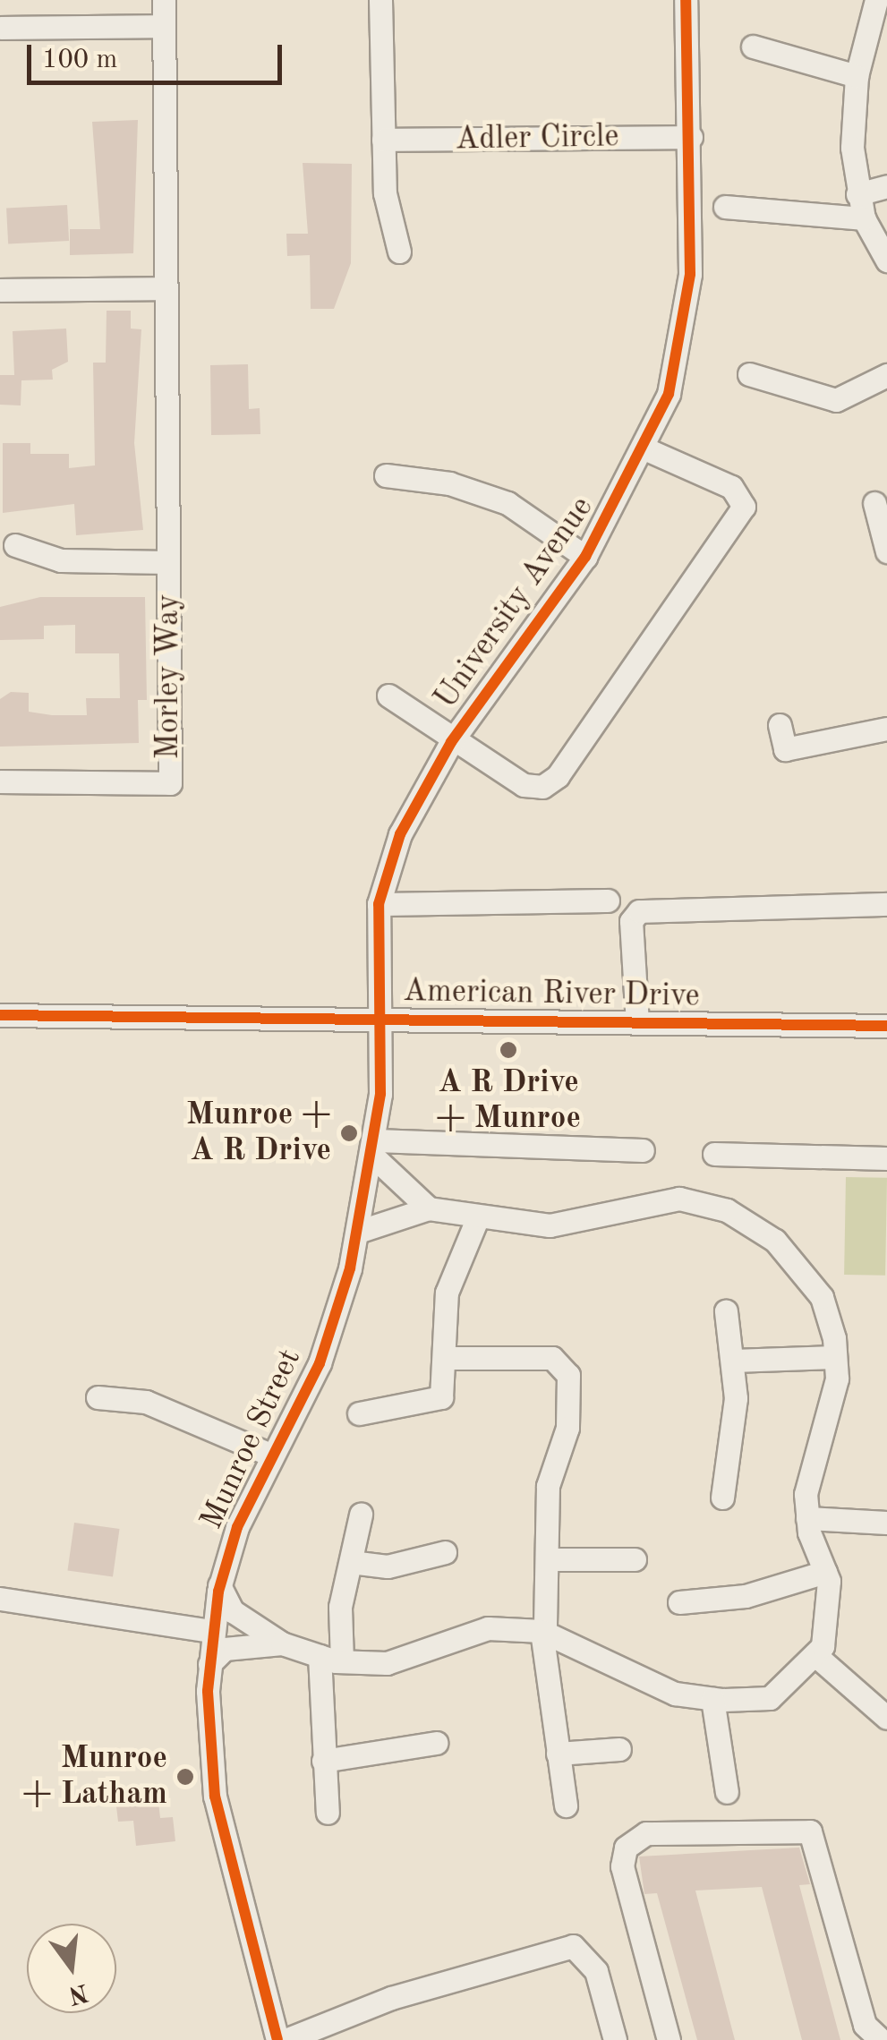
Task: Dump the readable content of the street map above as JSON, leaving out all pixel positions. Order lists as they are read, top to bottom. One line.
{"streets":{"street":["Adler Circle","University Avenue","Morley Way","American River Drive","Munroe Street"]},"crossings":[["Adler Circle","University Avenue"],["University Avenue","American River Drive"],["University Avenue","Munroe Street"],["American River Drive","Munroe Street"]],"places":["A R Drive + Munroe","Munroe + A R Drive","Munroe + Latham"],"scale_bar":"100 m","north":"bottom"}
